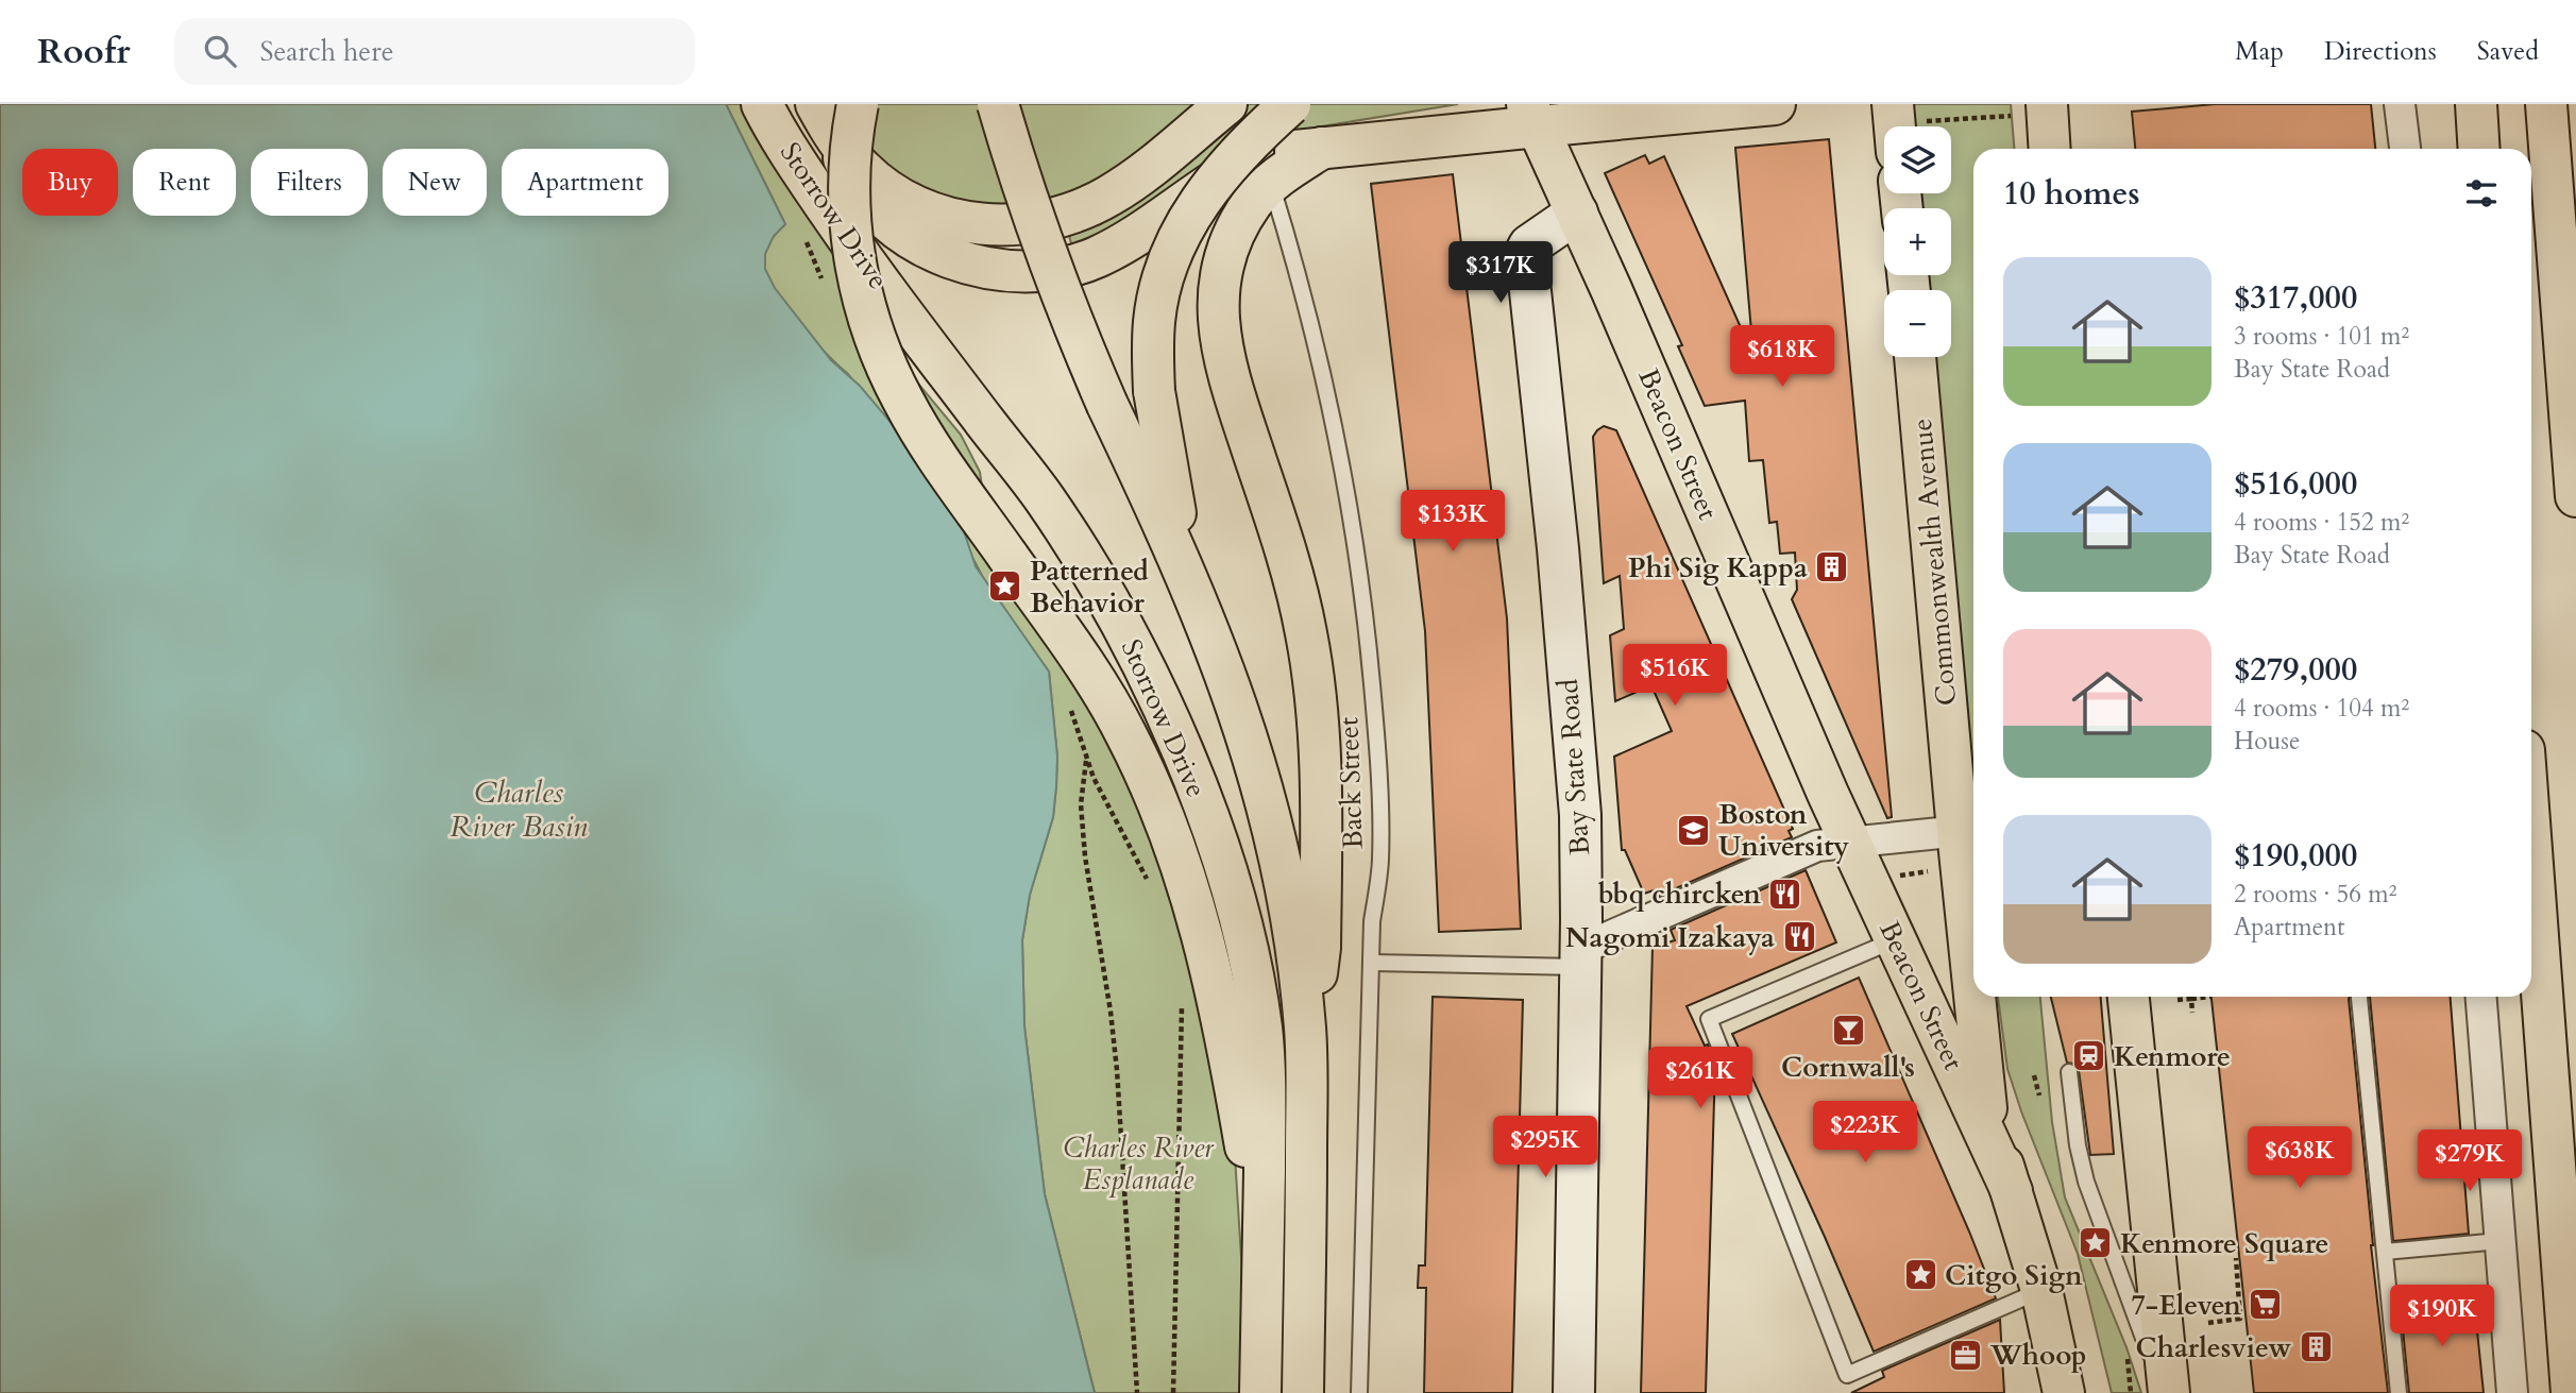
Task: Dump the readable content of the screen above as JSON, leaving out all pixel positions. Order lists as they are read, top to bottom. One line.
{"streets":{"main road":["Storrow Drive","Beacon Street","Commonwealth Avenue"],"street":["Bay State Road"],"lane":["Back Street"]},"crossings":[["Beacon Street","Commonwealth Avenue"],["Beacon Street","Bay State Road"]],"water":["Charles River Basin"],"parks":["Charles River Esplanade"],"places":{"building":["Phi Sig Kappa","Charlesview"],"place":["Patterned Behavior","Kenmore Square","Citgo Sign"],"school or university":["Boston University"],"restaurant":["bbq chircken","Nagomi Izakaya"],"bar":["Cornwall's"],"station":["Kenmore"],"supermarket":["7-Eleven"],"office":["Whoop"]},"page":{"header":"Roofr","search":"Search here","nav":["Map","Directions","Saved"],"map_buttons":["+","−"],"chip":["Buy","Rent","Filters","New","Apartment"],"heading":"10 homes","list":[{"name":"$317,000","note":"3 rooms · 101 m² · Bay State Road"},{"name":"$516,000","note":"4 rooms · 152 m² · Bay State Road"},{"name":"$279,000","note":"4 rooms · 104 m² · House"},{"name":"$190,000","note":"2 rooms · 56 m² · Apartment"}],"price":["$317K","$618K","$133K","$516K","$261K","$223K","$295K","$638K","$279K","$190K"]}}
